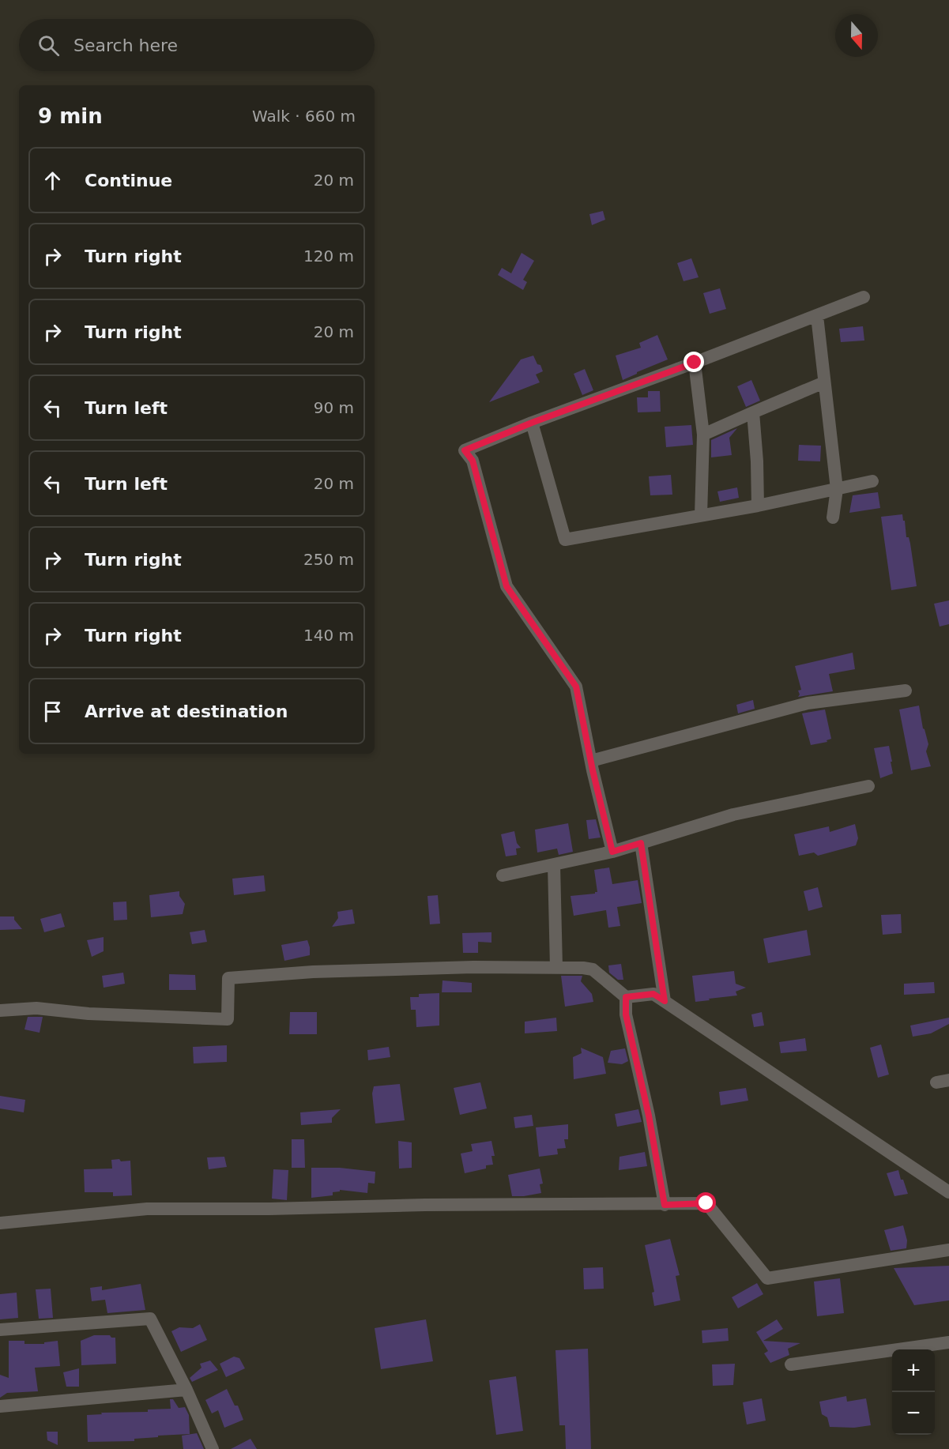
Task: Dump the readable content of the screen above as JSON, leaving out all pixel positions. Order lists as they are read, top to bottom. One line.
{"north":"bottom","page":{"search":"Search here","heading":["9 min","Walk · 660 m"],"list":[["Continue","20 m"],["Turn right","120 m"],["Turn right","20 m"],["Turn left","90 m"],["Turn left","20 m"],["Turn right","250 m"],["Turn right","140 m"],"Arrive at destination"],"map_buttons":["+","−"]}}
